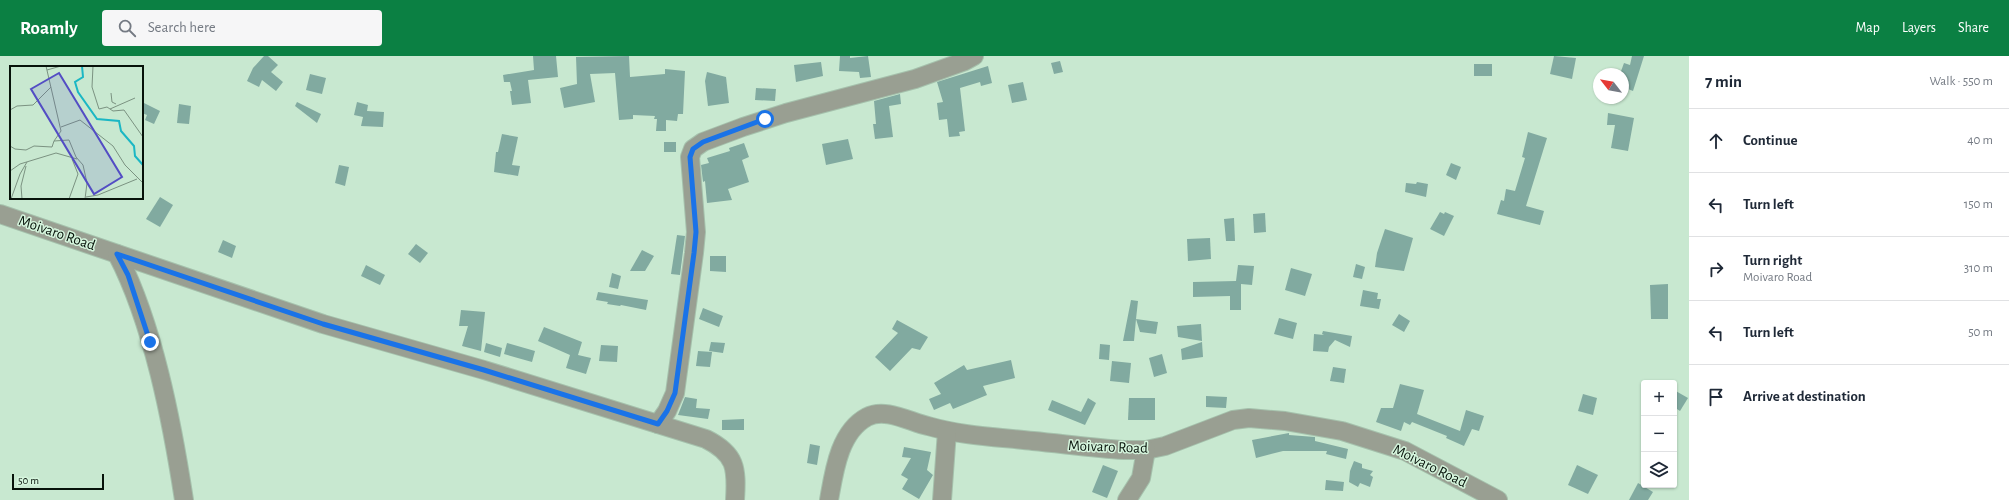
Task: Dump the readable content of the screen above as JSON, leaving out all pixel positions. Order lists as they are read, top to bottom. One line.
{"streets":{"street":["Moivaro Road"]},"scale_bar":"50 m","north":"top left","page":{"header":"Roamly","search":"Search here","nav":["Map","Layers","Share"],"heading":["7 min","Walk · 550 m"],"list":[["Continue","40 m"],["Turn left","150 m"],["Turn right","Moivaro Road","310 m"],["Turn left","50 m"],"Arrive at destination"],"map_buttons":["+","−"],"scale":"50 m"}}
